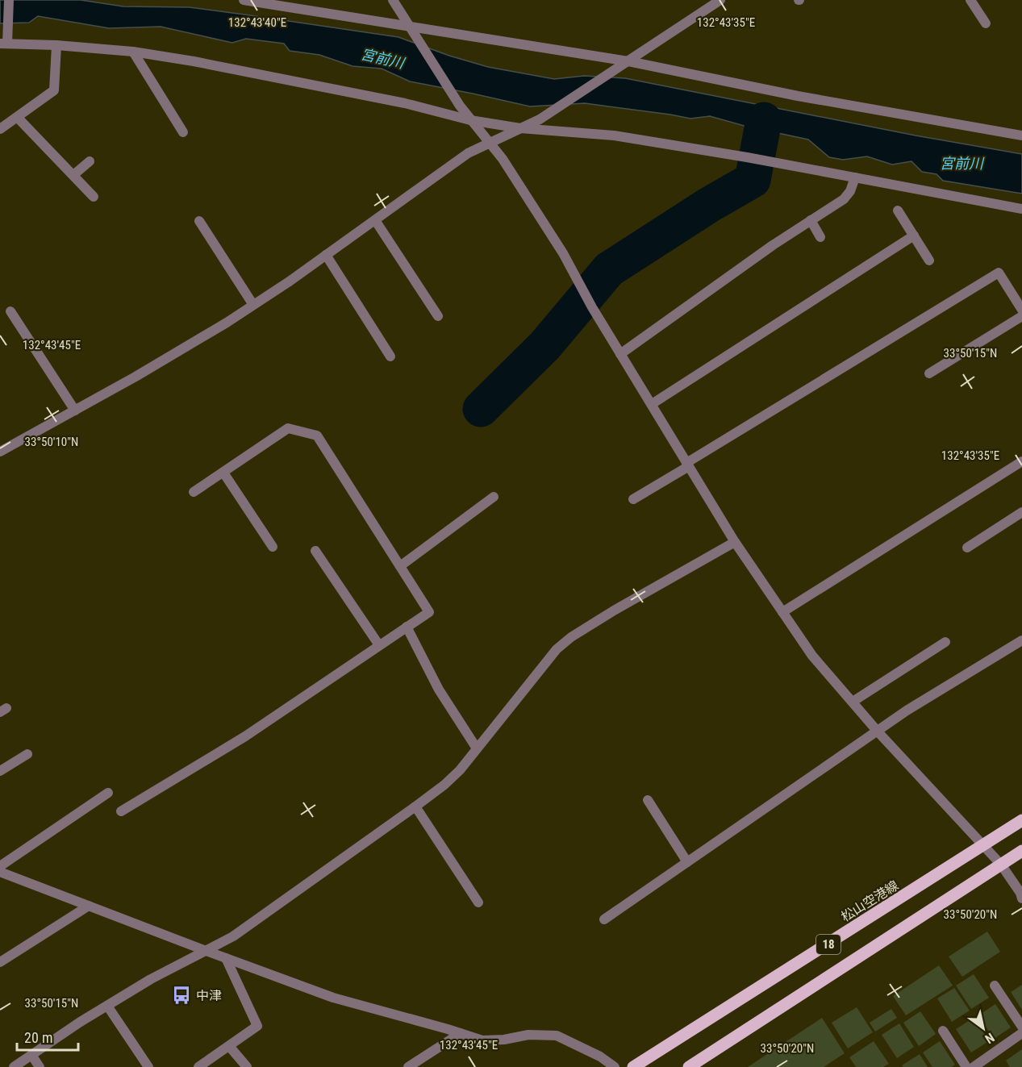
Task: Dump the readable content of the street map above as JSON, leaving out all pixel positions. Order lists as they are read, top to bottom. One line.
{"streets":{"main road":["松山空港線","18"]},"water":["宮前川"],"places":{"bus stop":["中津"]},"scale_bar":"20 m","north":"bottom right","coordinates":["132°43'40\"E","132°43'35\"E","132°43'45\"E","33°50'15\"N","33°50'10\"N","33°50'20\"N"]}
